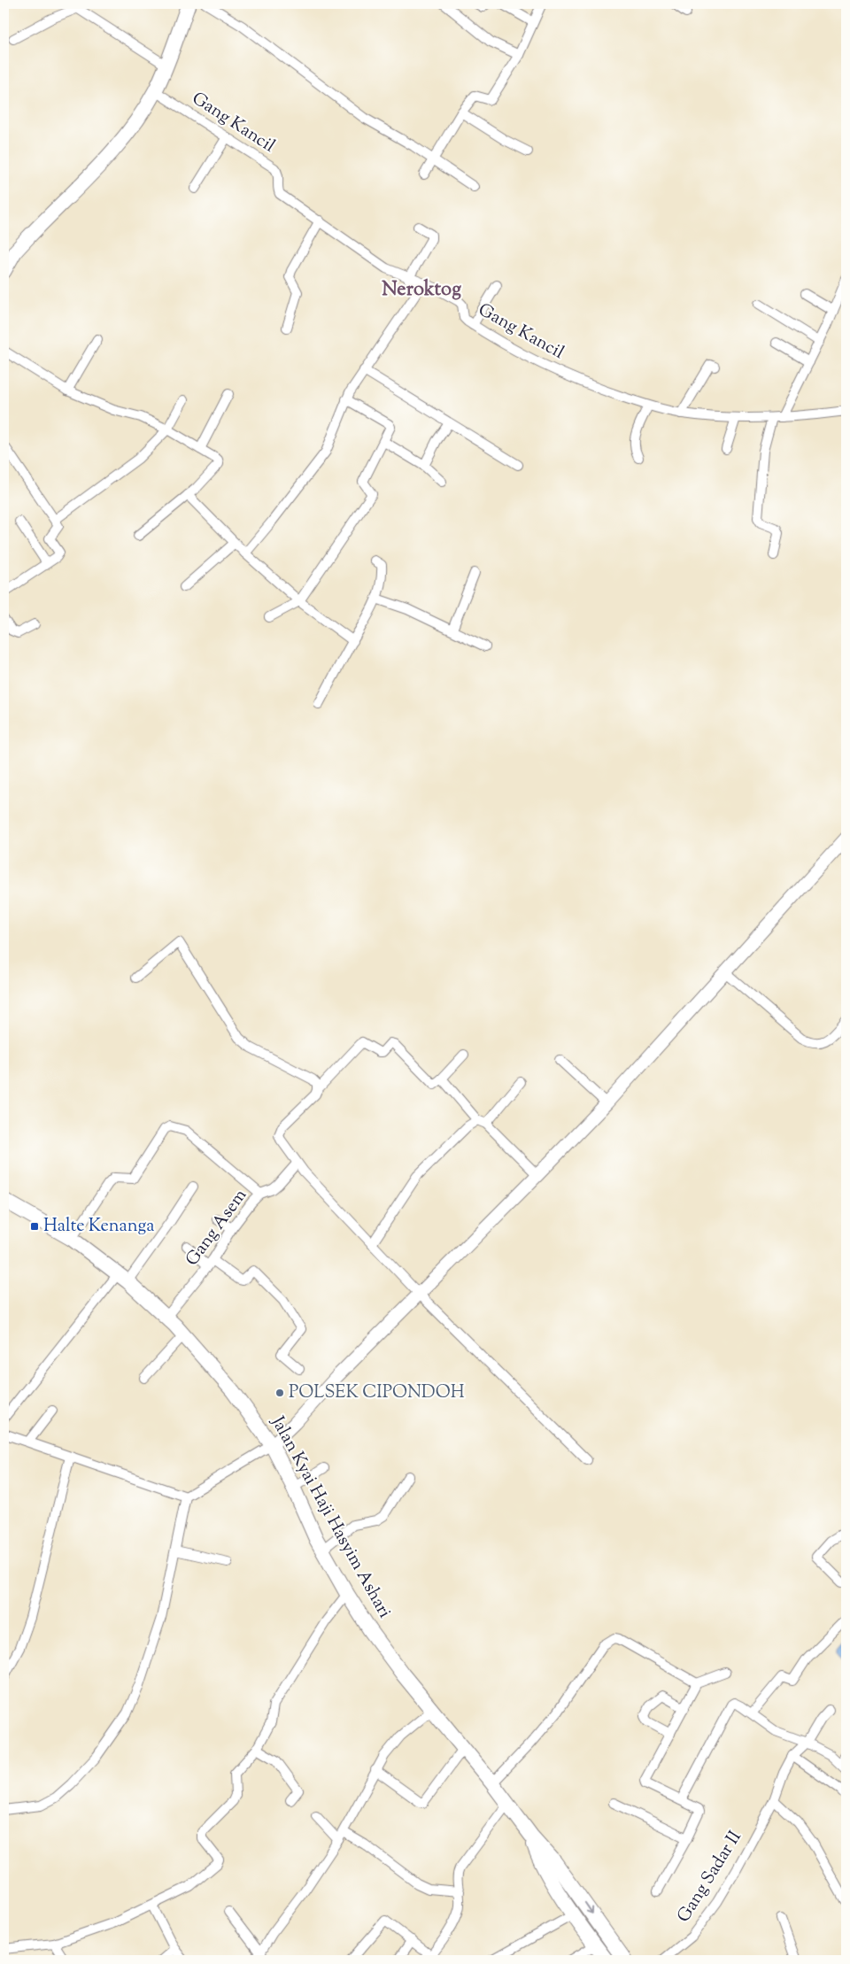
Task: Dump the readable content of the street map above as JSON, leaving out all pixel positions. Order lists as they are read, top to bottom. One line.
{"streets":{"main road":["Jalan Kyai Haji Hasyim Ashari"],"street":["Gang Kancil","Gang Asem","Gang Sadar II"]},"crossings":[["Gang Asem","Jalan Kyai Haji Hasyim Ashari"]],"districts":["Neroktog"],"places":{"transit":["Halte Kenanga"],"other":["POLSEK CIPONDOH"]}}
